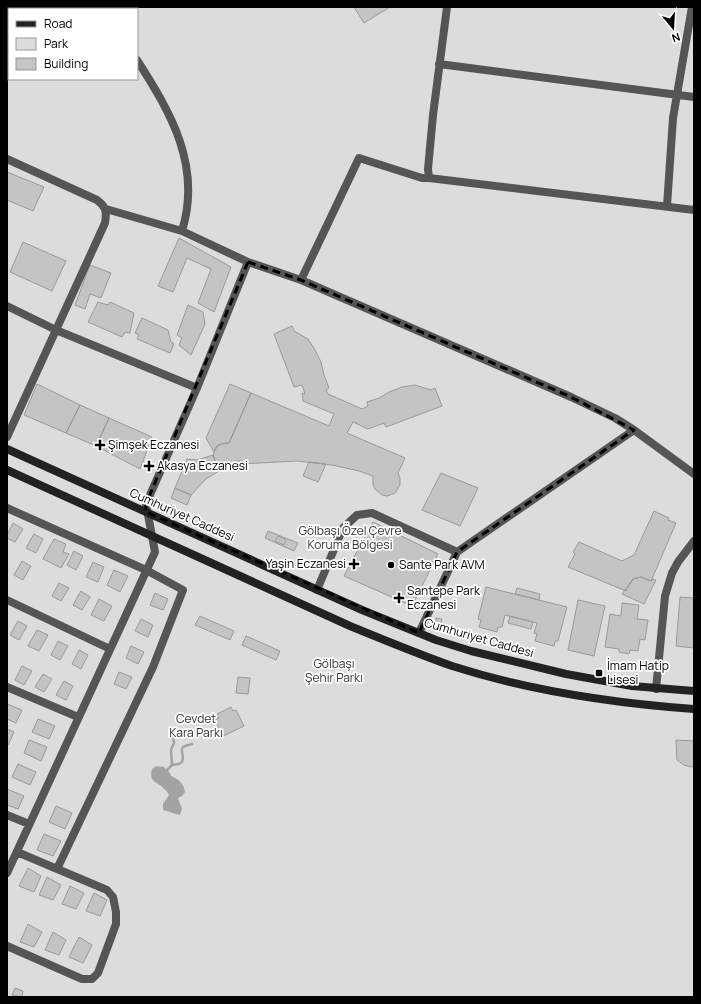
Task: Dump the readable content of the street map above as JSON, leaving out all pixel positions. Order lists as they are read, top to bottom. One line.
{"streets":{"main road":["Cumhuriyet Caddesi"]},"parks":["Gölbaşı Özel Çevre Koruma Bölgesi","Gölbaşı Şehir Parkı","Cevdet Kara Parkı"],"places":{"health":["Şimşek Eczanesi","Akasya Eczanesi","Yaşin Eczanesi","Santepe Park Eczanesi"],"other":["Sante Park AVM"],"transit":["İmam Hatip Lisesi"]},"legend":["Road","Park","Building"],"north":"bottom"}
